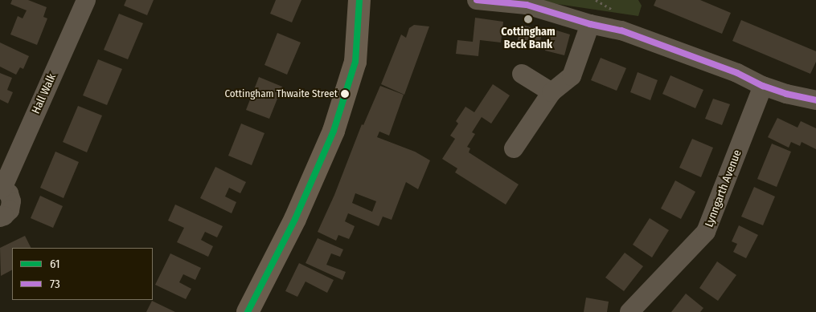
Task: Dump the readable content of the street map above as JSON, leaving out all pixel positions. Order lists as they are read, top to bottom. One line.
{"streets":{"street":["Hall Walk","Lynngarth Avenue"]},"places":["Cottingham Beck Bank","Cottingham Thwaite Street"],"lines":["transit line 61","transit line 73"],"legend":["61","73"]}
